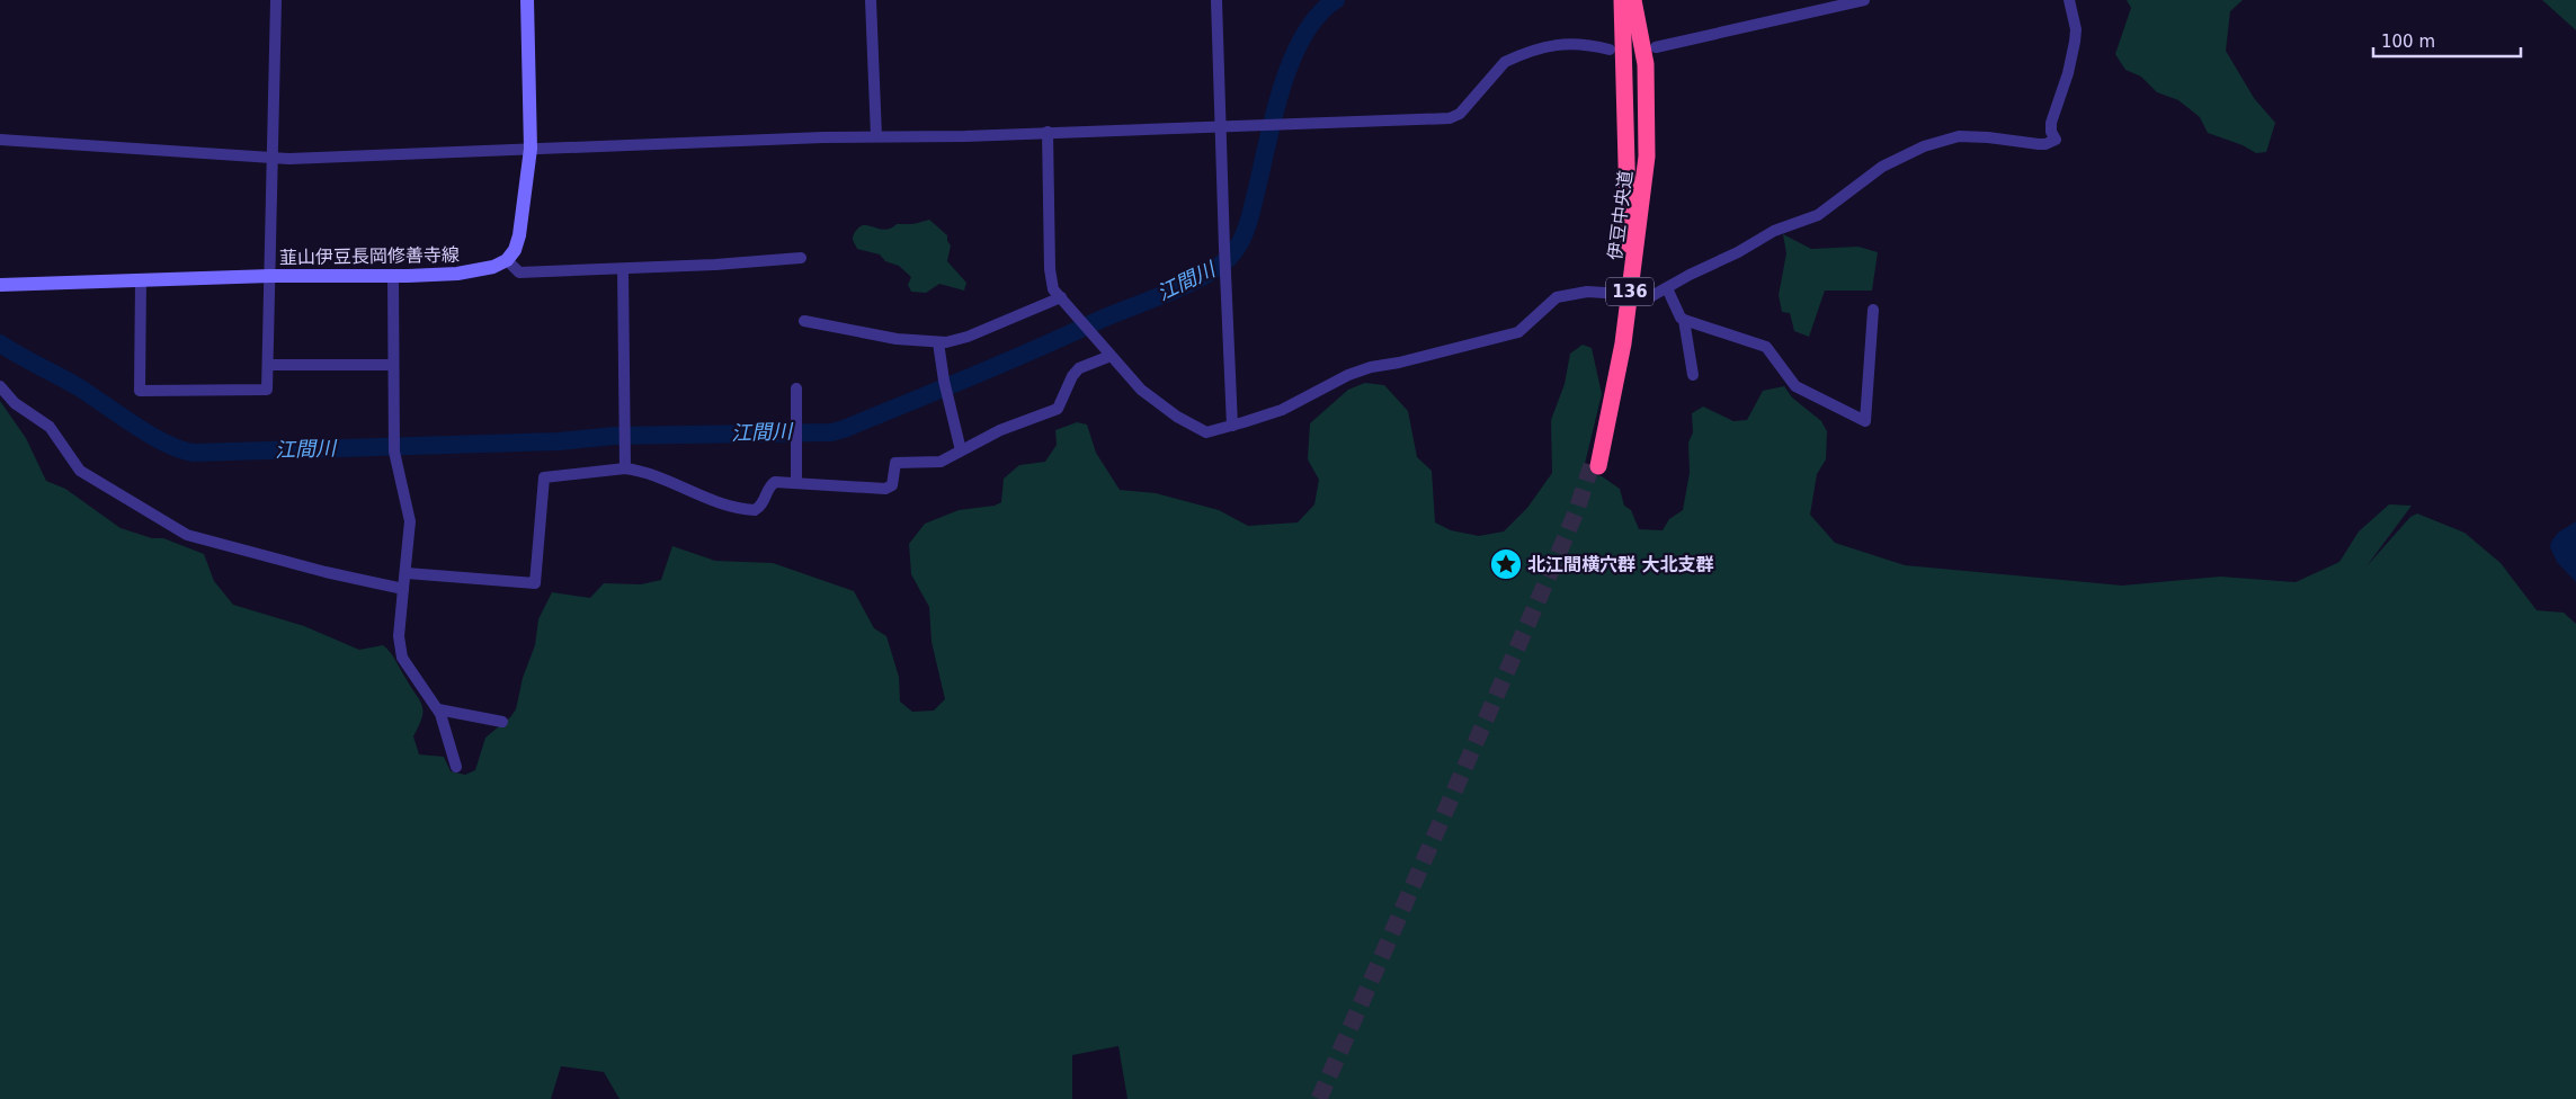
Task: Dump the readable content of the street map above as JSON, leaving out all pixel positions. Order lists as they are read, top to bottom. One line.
{"streets":{"highway":["伊豆中央道","136"],"main road":["韮山伊豆長岡修善寺線"]},"crossings":[["伊豆中央道","136"]],"water":["江間川"],"places":{"place":["北江間横穴群 大北支群"]},"scale_bar":"100 m"}
